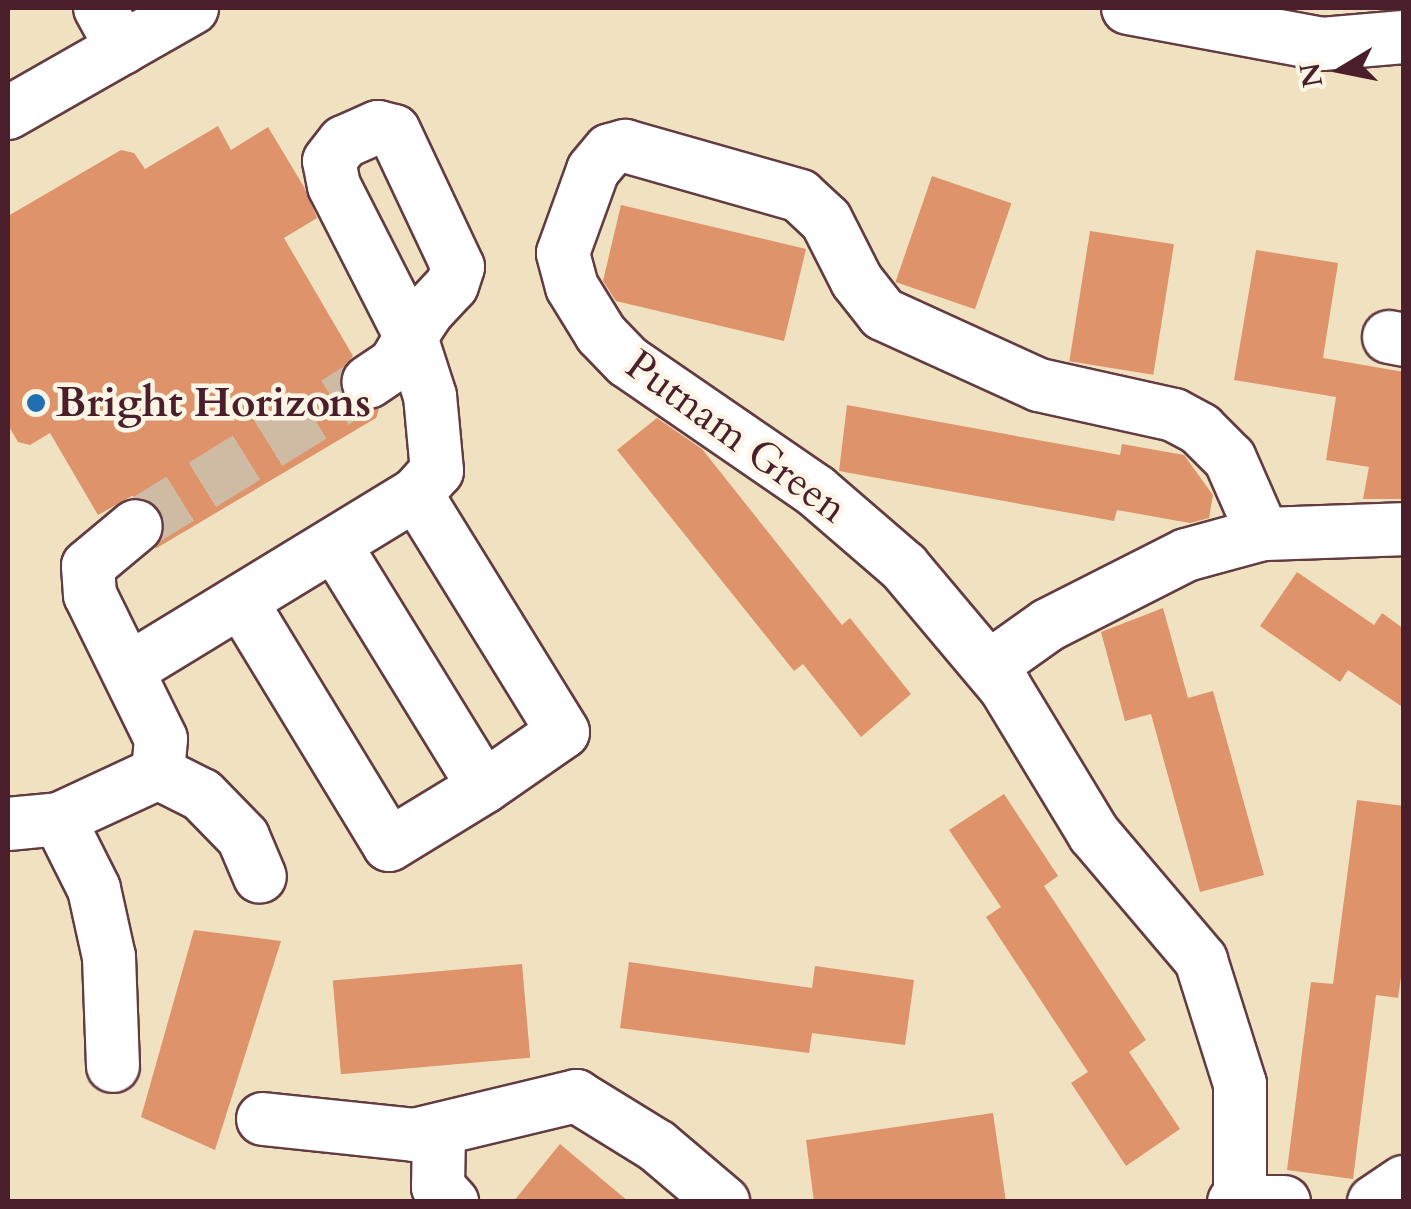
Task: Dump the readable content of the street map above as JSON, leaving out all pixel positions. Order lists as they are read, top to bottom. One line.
{"streets":{"street":["Putnam Green"]},"places":["Bright Horizons"],"north":"left"}
